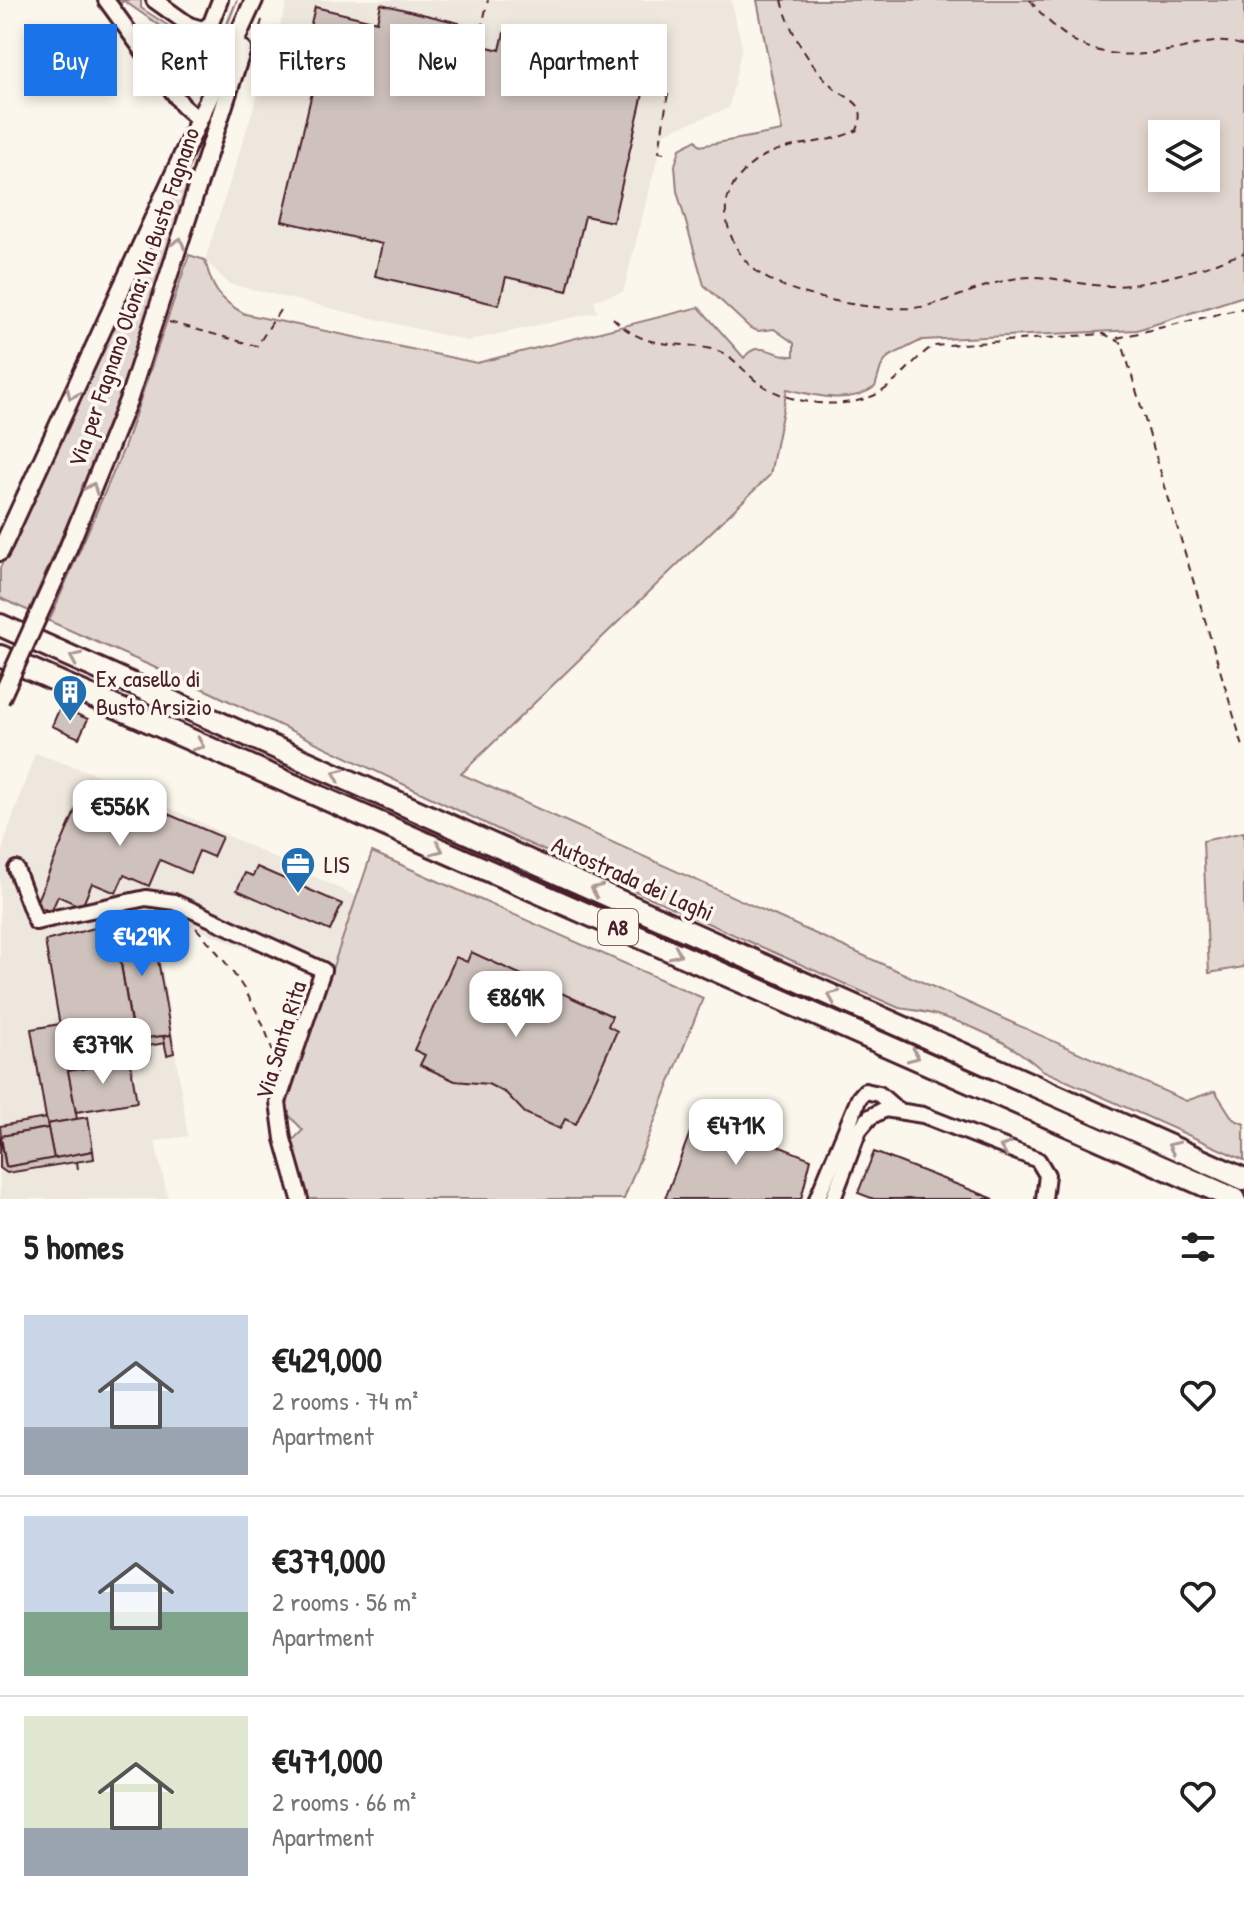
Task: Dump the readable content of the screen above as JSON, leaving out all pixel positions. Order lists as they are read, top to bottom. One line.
{"streets":{"highway":["Autostrada dei Laghi","A8"],"main road":["Via per Fagnano Olona;Via Busto Fagnano"],"street":["Via Santa Rita"]},"places":{"building":["Ex casello di Busto Arsizio"],"office":["LIS"]},"page":{"chip":["Buy","Rent","Filters","New","Apartment"],"price":["€556K","€429K","€869K","€379K","€471K"],"heading":"5 homes","list":[{"name":"€429,000","note":"2 rooms · 74 m² · Apartment"},{"name":"€379,000","note":"2 rooms · 56 m² · Apartment"},{"name":"€471,000","note":"2 rooms · 66 m² · Apartment"}]}}
